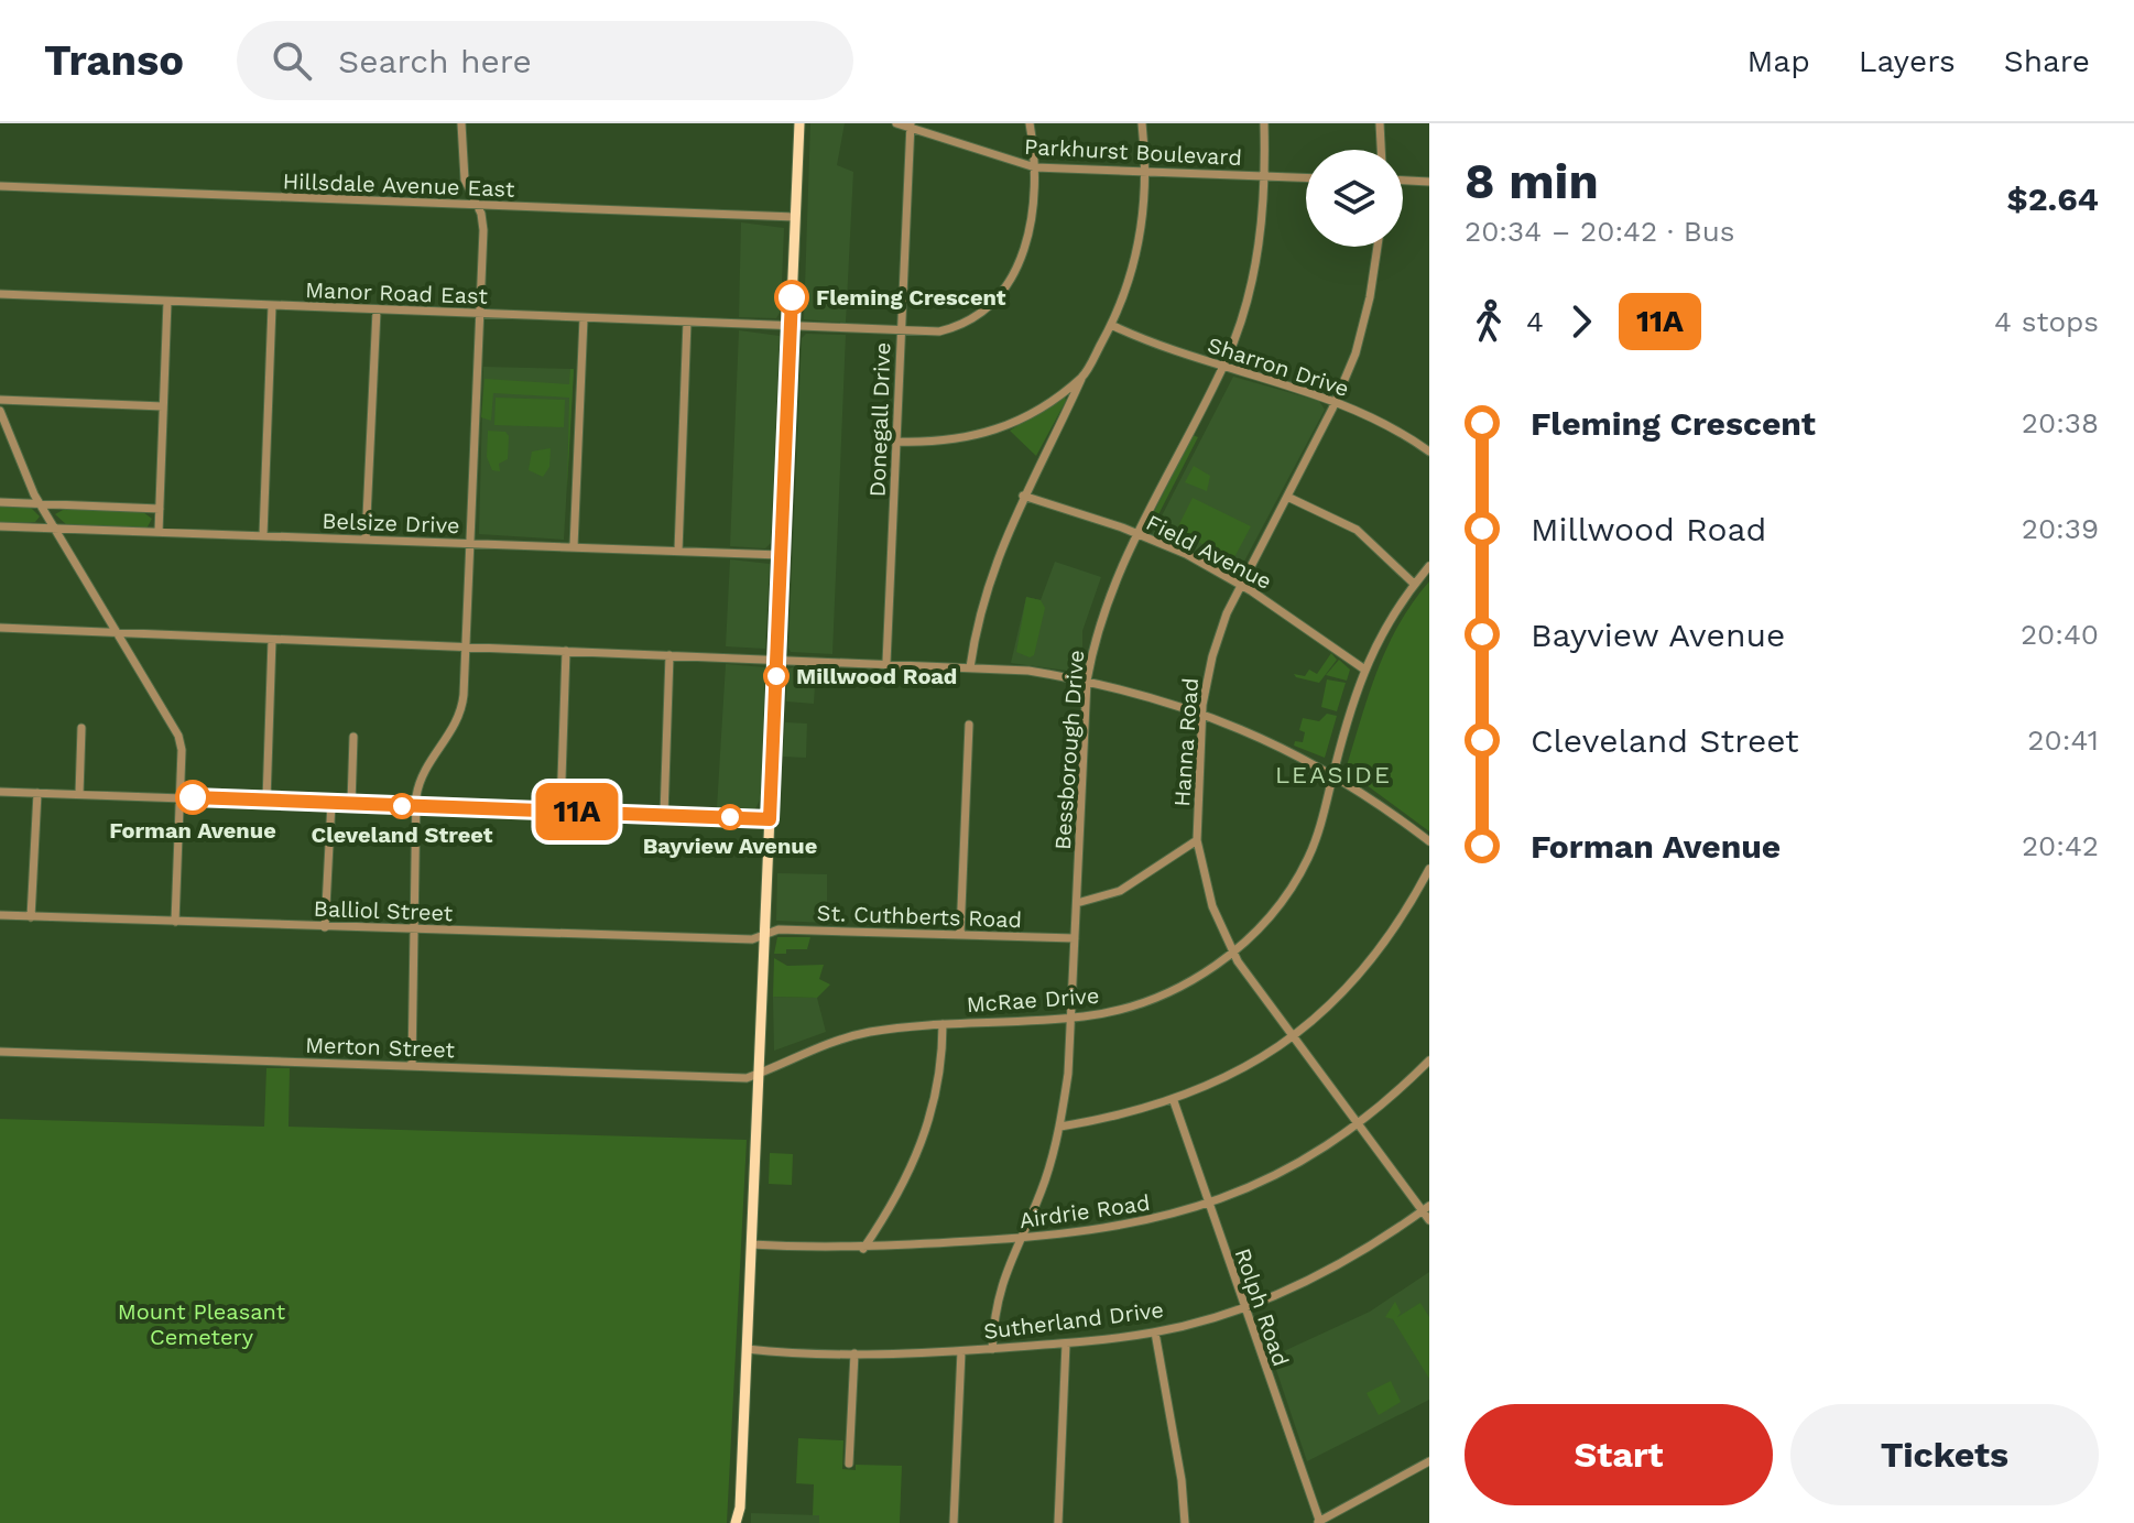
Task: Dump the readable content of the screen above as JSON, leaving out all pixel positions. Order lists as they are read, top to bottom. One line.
{"streets":{"street":["Parkhurst Boulevard","Hillsdale Avenue East","Manor Road East","Sharron Drive","Donegall Drive","Belsize Drive","Field Avenue","Hanna Road","Bessborough Drive","Balliol Street","St. Cuthberts Road","McRae Drive","Merton Street","Airdrie Road","Rolph Road","Sutherland Drive"]},"crossings":[["Parkhurst Boulevard","Donegall Drive"],["Parkhurst Boulevard","Bessborough Drive"],["Sharron Drive","Hanna Road"],["Sharron Drive","Bessborough Drive"],["Field Avenue","Hanna Road"],["Field Avenue","Bessborough Drive"],["Field Avenue","McRae Drive"],["Hanna Road","McRae Drive"],["Hanna Road","Airdrie Road"],["Hanna Road","Sutherland Drive"],["Bessborough Drive","St. Cuthberts Road"],["Bessborough Drive","McRae Drive"],["Bessborough Drive","Airdrie Road"],["Bessborough Drive","Sutherland Drive"],["Balliol Street","St. Cuthberts Road"],["McRae Drive","Merton Street"],["Airdrie Road","Rolph Road"],["Rolph Road","Sutherland Drive"]],"districts":["LEASIDE"],"parks":["Mount Pleasant Cemetery"],"places":["Fleming Crescent","Millwood Road","Forman Avenue","Cleveland Street","Bayview Avenue"],"lines":["bus line 11A"],"page":{"header":"Transo","search":"Search here","nav":["Map","Layers","Share"],"on_map":"11A","heading":["8 min","20:34 – 20:42 · Bus","$2.64"],"legs":["4","11A","4 stops"],"list":[{"name":"Fleming Crescent","value":"20:38"},{"name":"Millwood Road","value":"20:39"},{"name":"Bayview Avenue","value":"20:40"},{"name":"Cleveland Street","value":"20:41"},{"name":"Forman Avenue","value":"20:42"}],"buttons":["Start","Tickets"]}}
